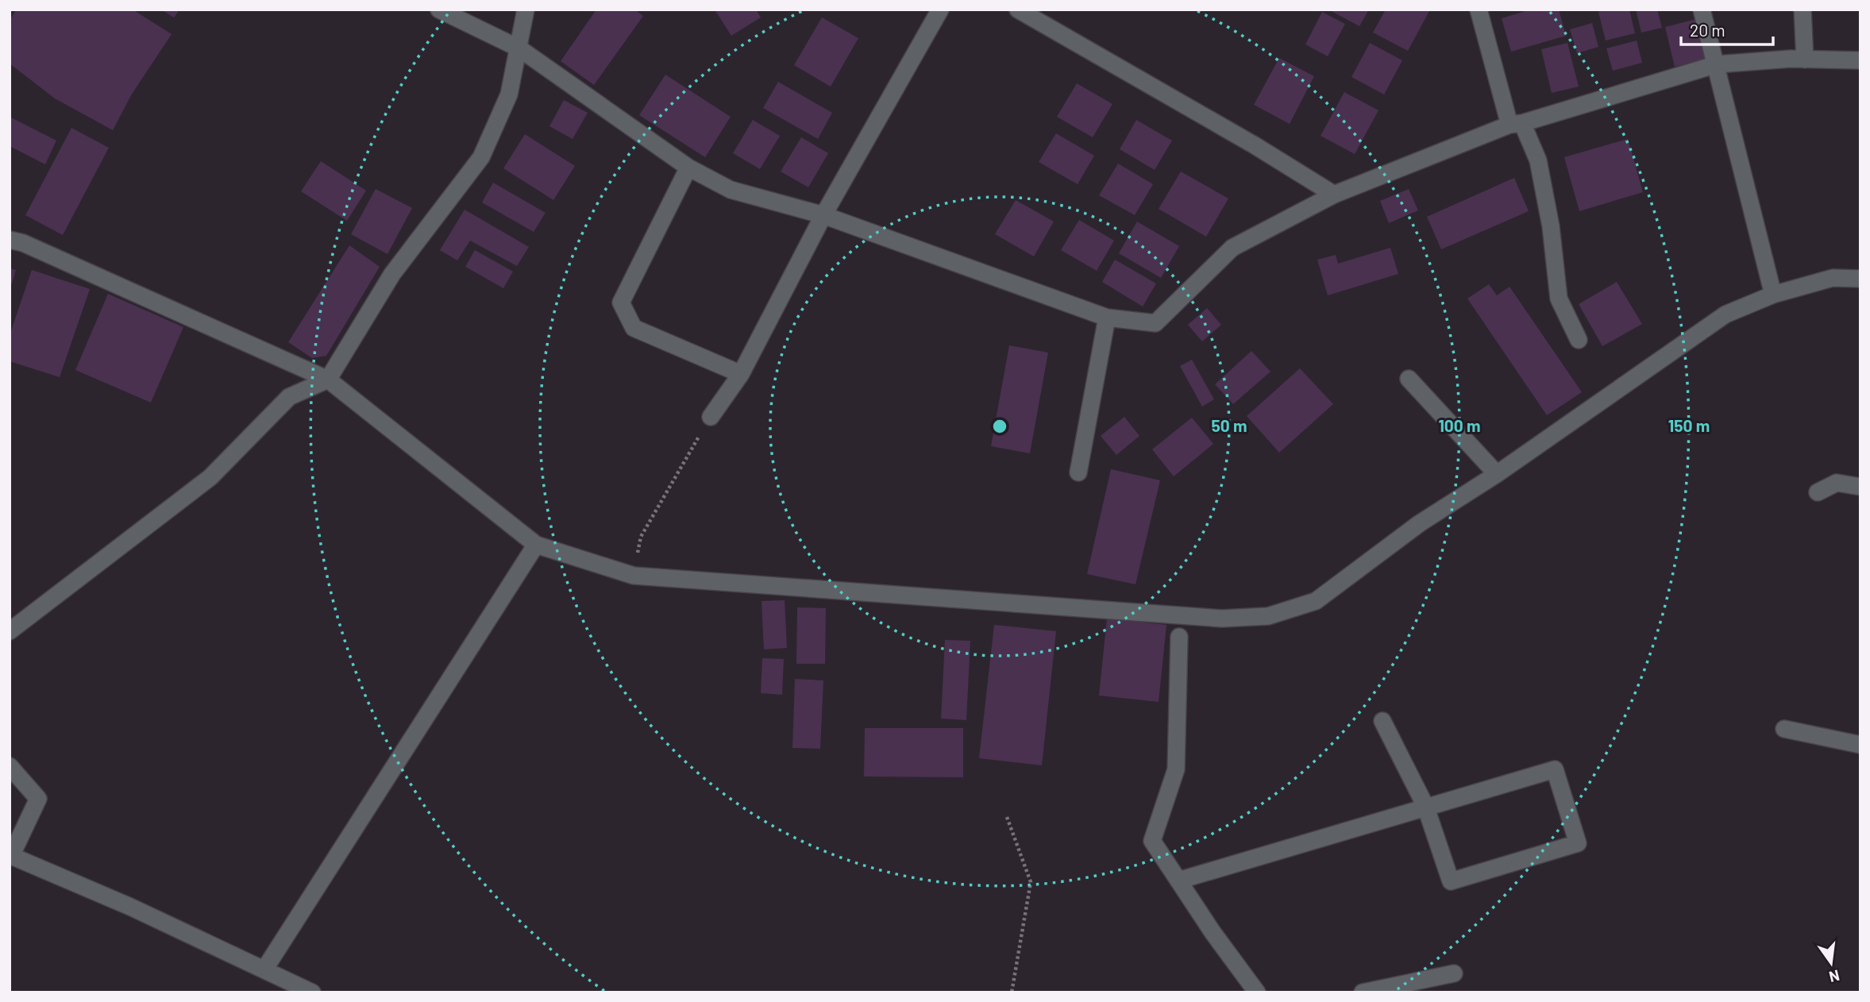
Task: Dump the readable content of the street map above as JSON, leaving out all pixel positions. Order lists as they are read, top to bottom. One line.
{"scale_bar":"20 m","north":"bottom","rings":["50 m","100 m","150 m"]}
